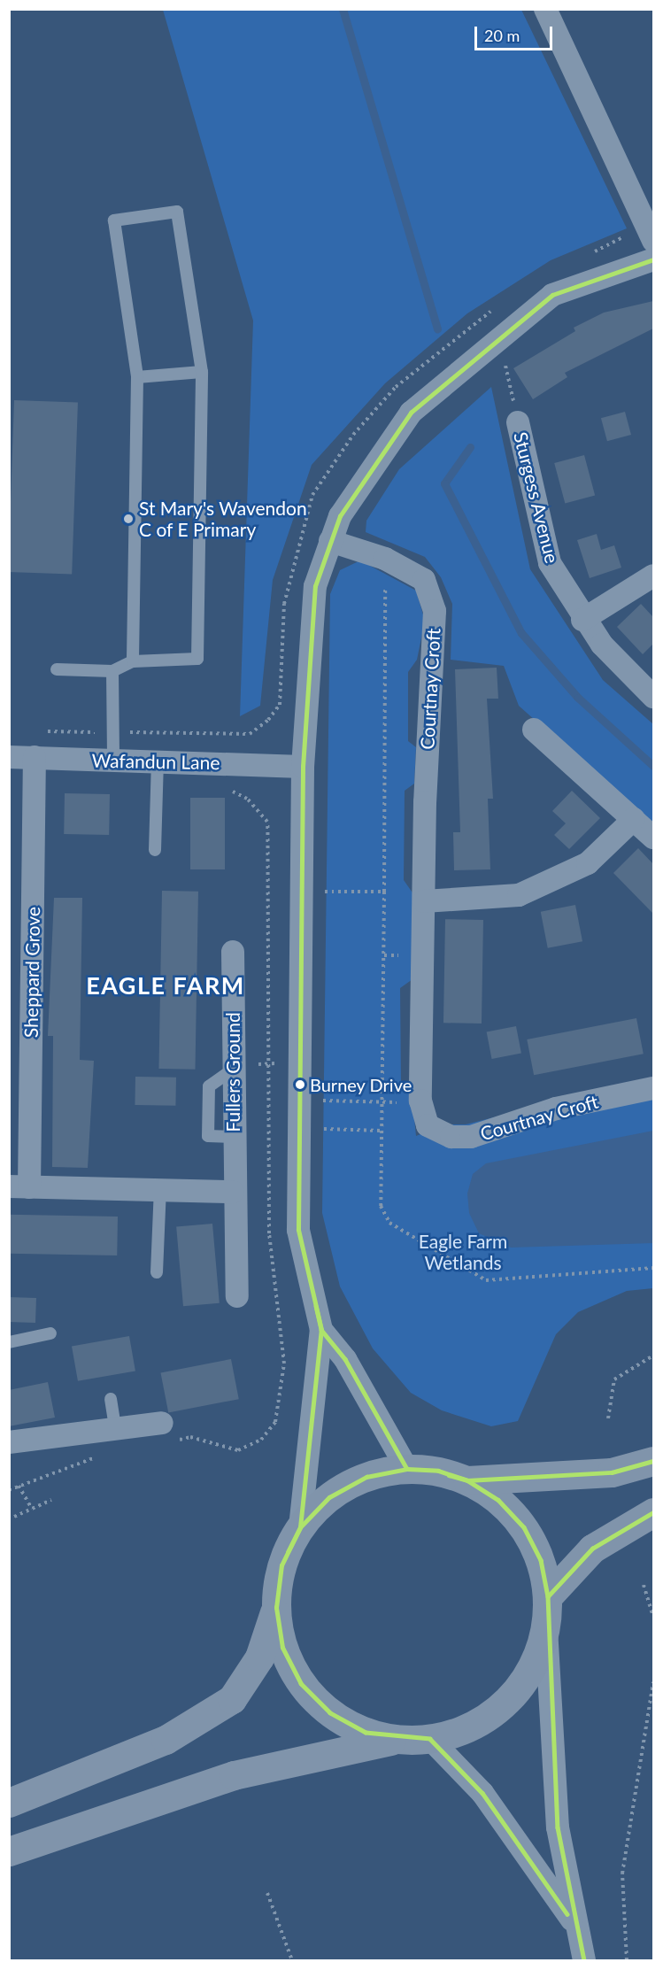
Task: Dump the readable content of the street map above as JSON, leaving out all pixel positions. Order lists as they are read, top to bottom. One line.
{"streets":{"street":["Sturgess Avenue","Courtnay Croft","Wafandun Lane","Sheppard Grove","Fullers Ground"]},"crossings":[["Wafandun Lane","Sheppard Grove"]],"districts":["EAGLE FARM"],"parks":["Eagle Farm Wetlands"],"places":["St Mary's Wavendon C of E Primary","Burney Drive"],"scale_bar":"20 m"}
